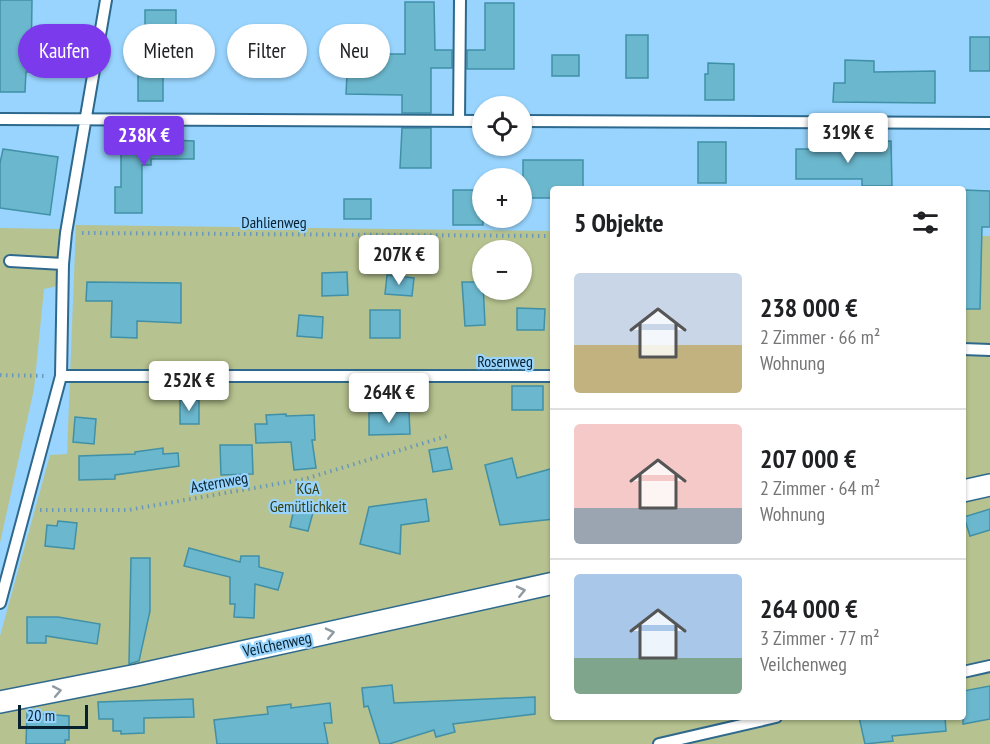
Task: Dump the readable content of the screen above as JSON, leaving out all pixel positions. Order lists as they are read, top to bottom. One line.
{"streets":{"street":["Veilchenweg"],"lane":["Rosenweg"],"path":["Dahlienweg","Asternweg"]},"one_way":["Veilchenweg"],"parks":["KGA Gemütlichkeit"],"scale_bar":"20 m","page":{"chip":["Kaufen","Mieten","Filter","Neu"],"map_buttons":["+","−"],"price":["319K €","238K €","207K €","252K €","264K €"],"heading":"5 Objekte","list":[{"name":"238 000 €","note":"2 Zimmer · 66 m² · Wohnung"},{"name":"207 000 €","note":"2 Zimmer · 64 m² · Wohnung"},{"name":"264 000 €","note":"3 Zimmer · 77 m² · Veilchenweg"}],"scale":"20 m"}}
